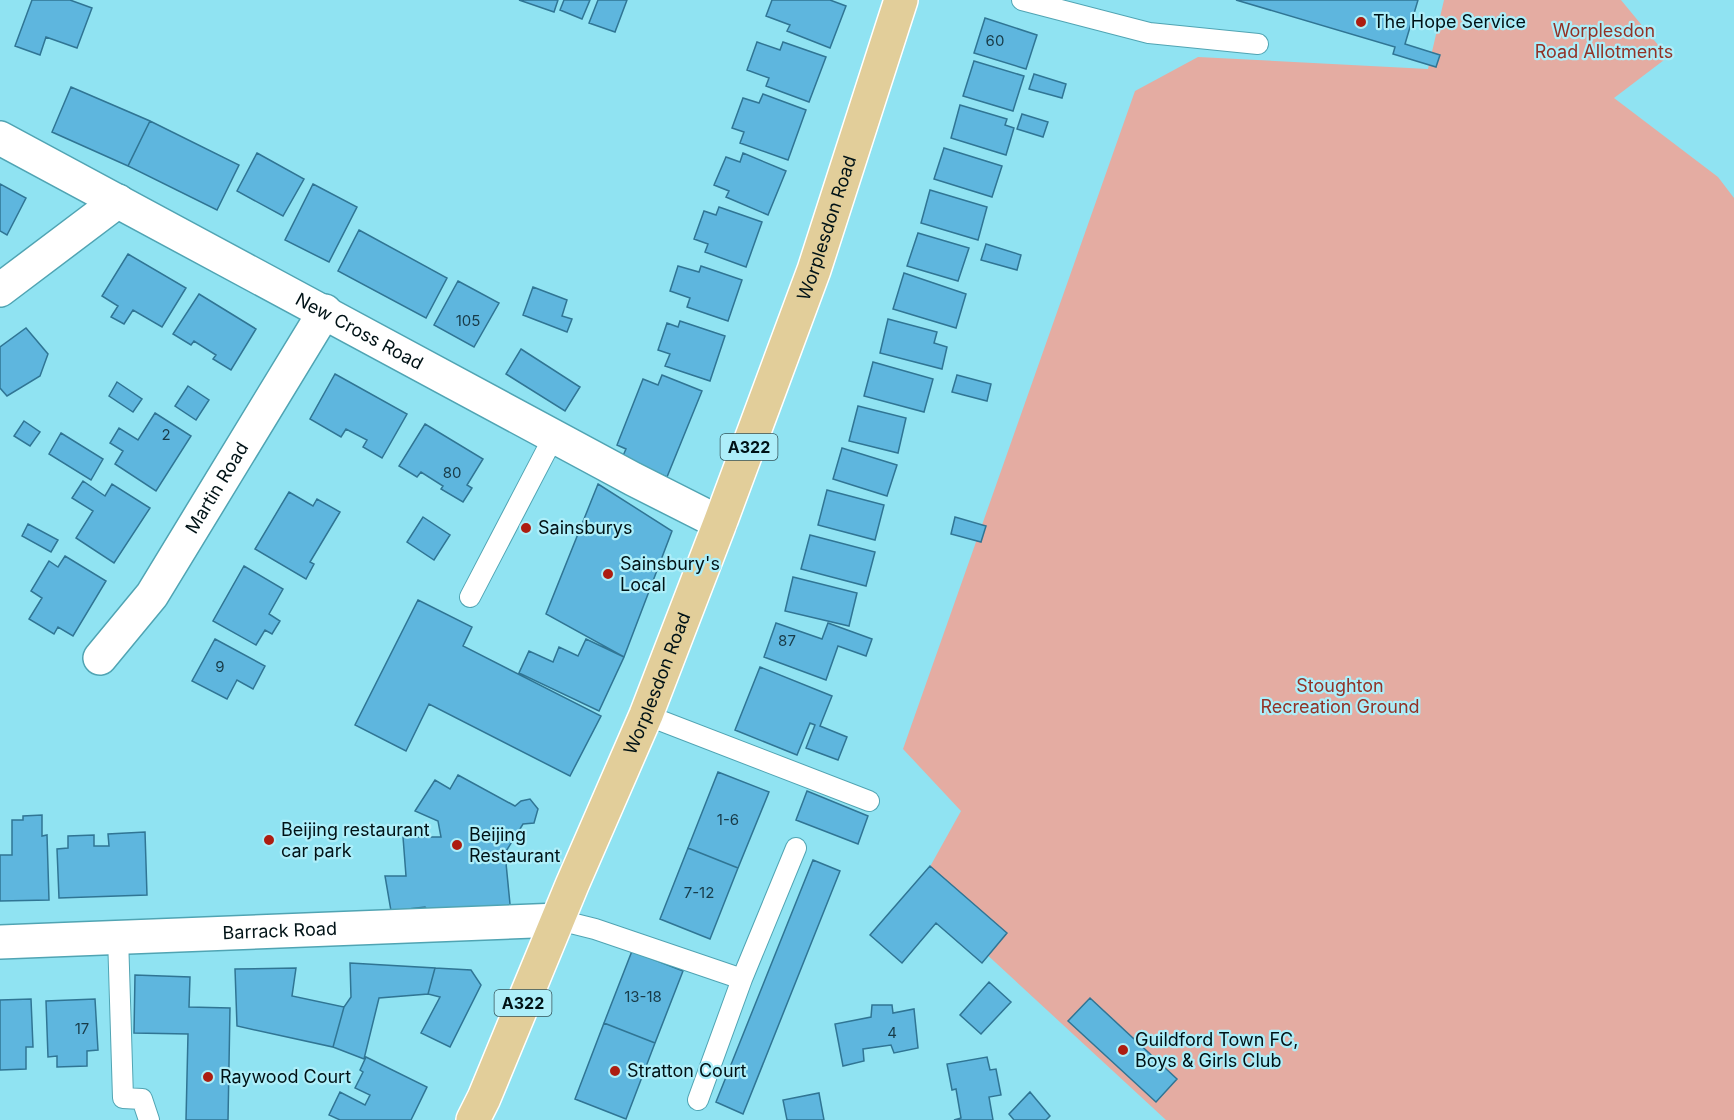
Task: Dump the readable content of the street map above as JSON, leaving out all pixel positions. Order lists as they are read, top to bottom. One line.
{"streets":{"main road":["Worplesdon Road","A322"],"street":["New Cross Road","Martin Road","Barrack Road"]},"crossings":[["Worplesdon Road","New Cross Road"],["Worplesdon Road","Barrack Road"],["New Cross Road","Martin Road"]],"parks":["Worplesdon Road Allotments","Stoughton Recreation Ground"],"places":["The Hope Service","Sainsburys","Sainsbury's Local","Beijing restaurant car park","Beijing Restaurant","Guildford Town FC, Boys & Girls Club","Stratton Court","Raywood Court"],"house_numbers":["60","105","2","80","87","9","1-6","7-12","13-18","17","4"]}
